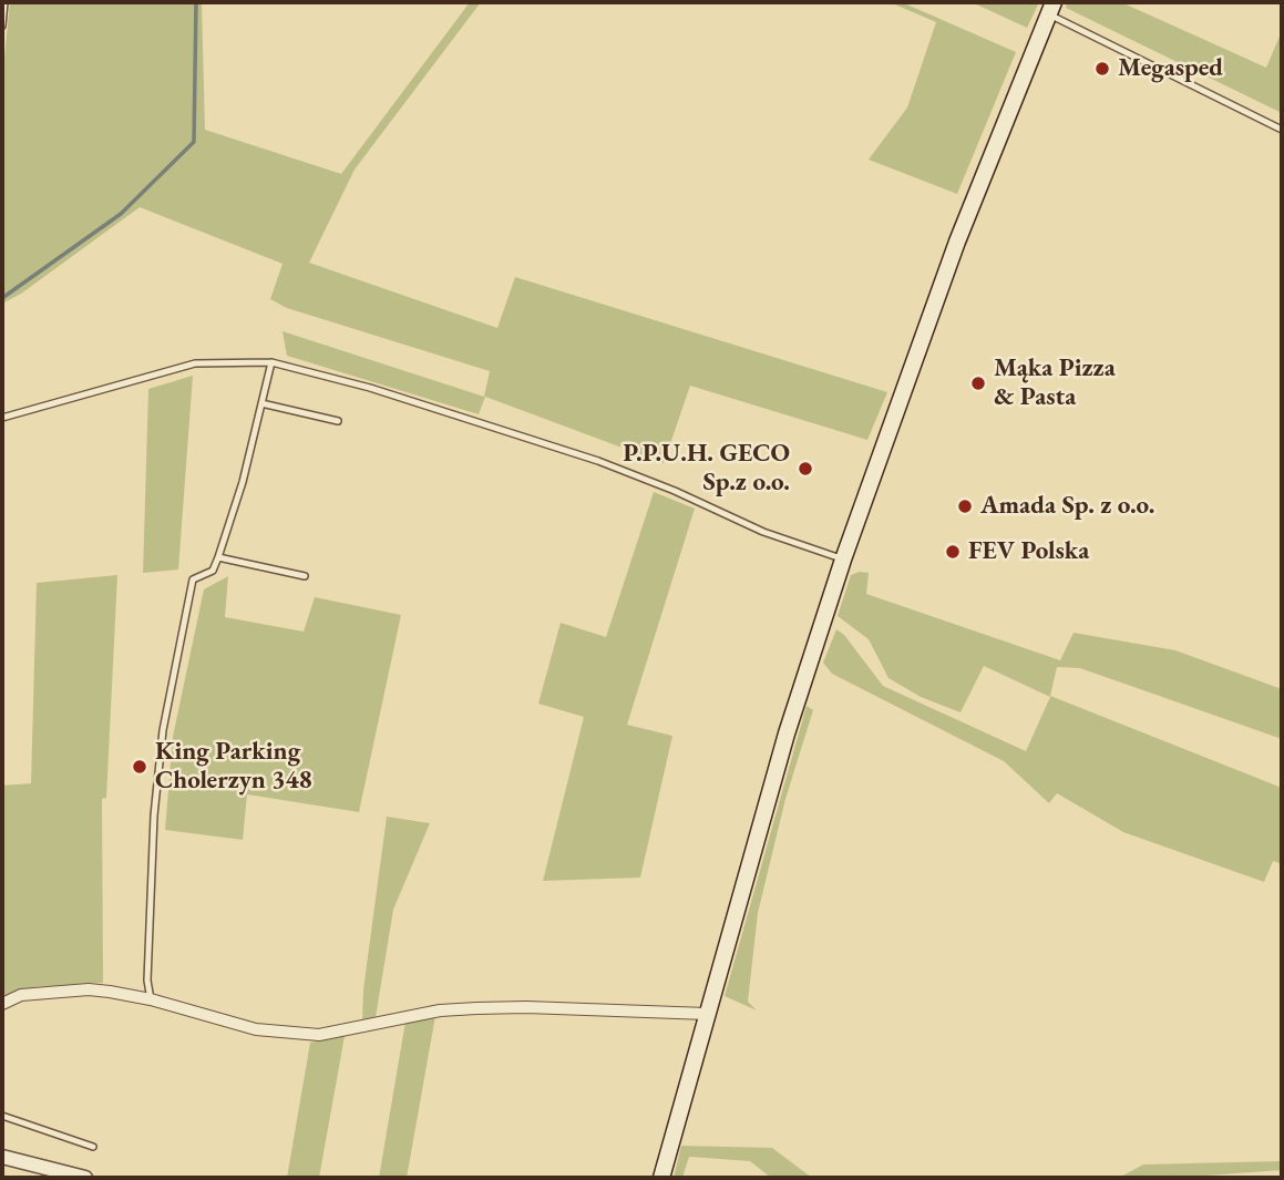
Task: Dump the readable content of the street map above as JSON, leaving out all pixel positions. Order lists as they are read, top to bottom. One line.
{"places":["Megasped","Mąka Pizza & Pasta","P.P.U.H. GECO Sp.z o.o.","Amada Sp. z o.o.","FEV Polska","King Parking Cholerzyn 348"]}
